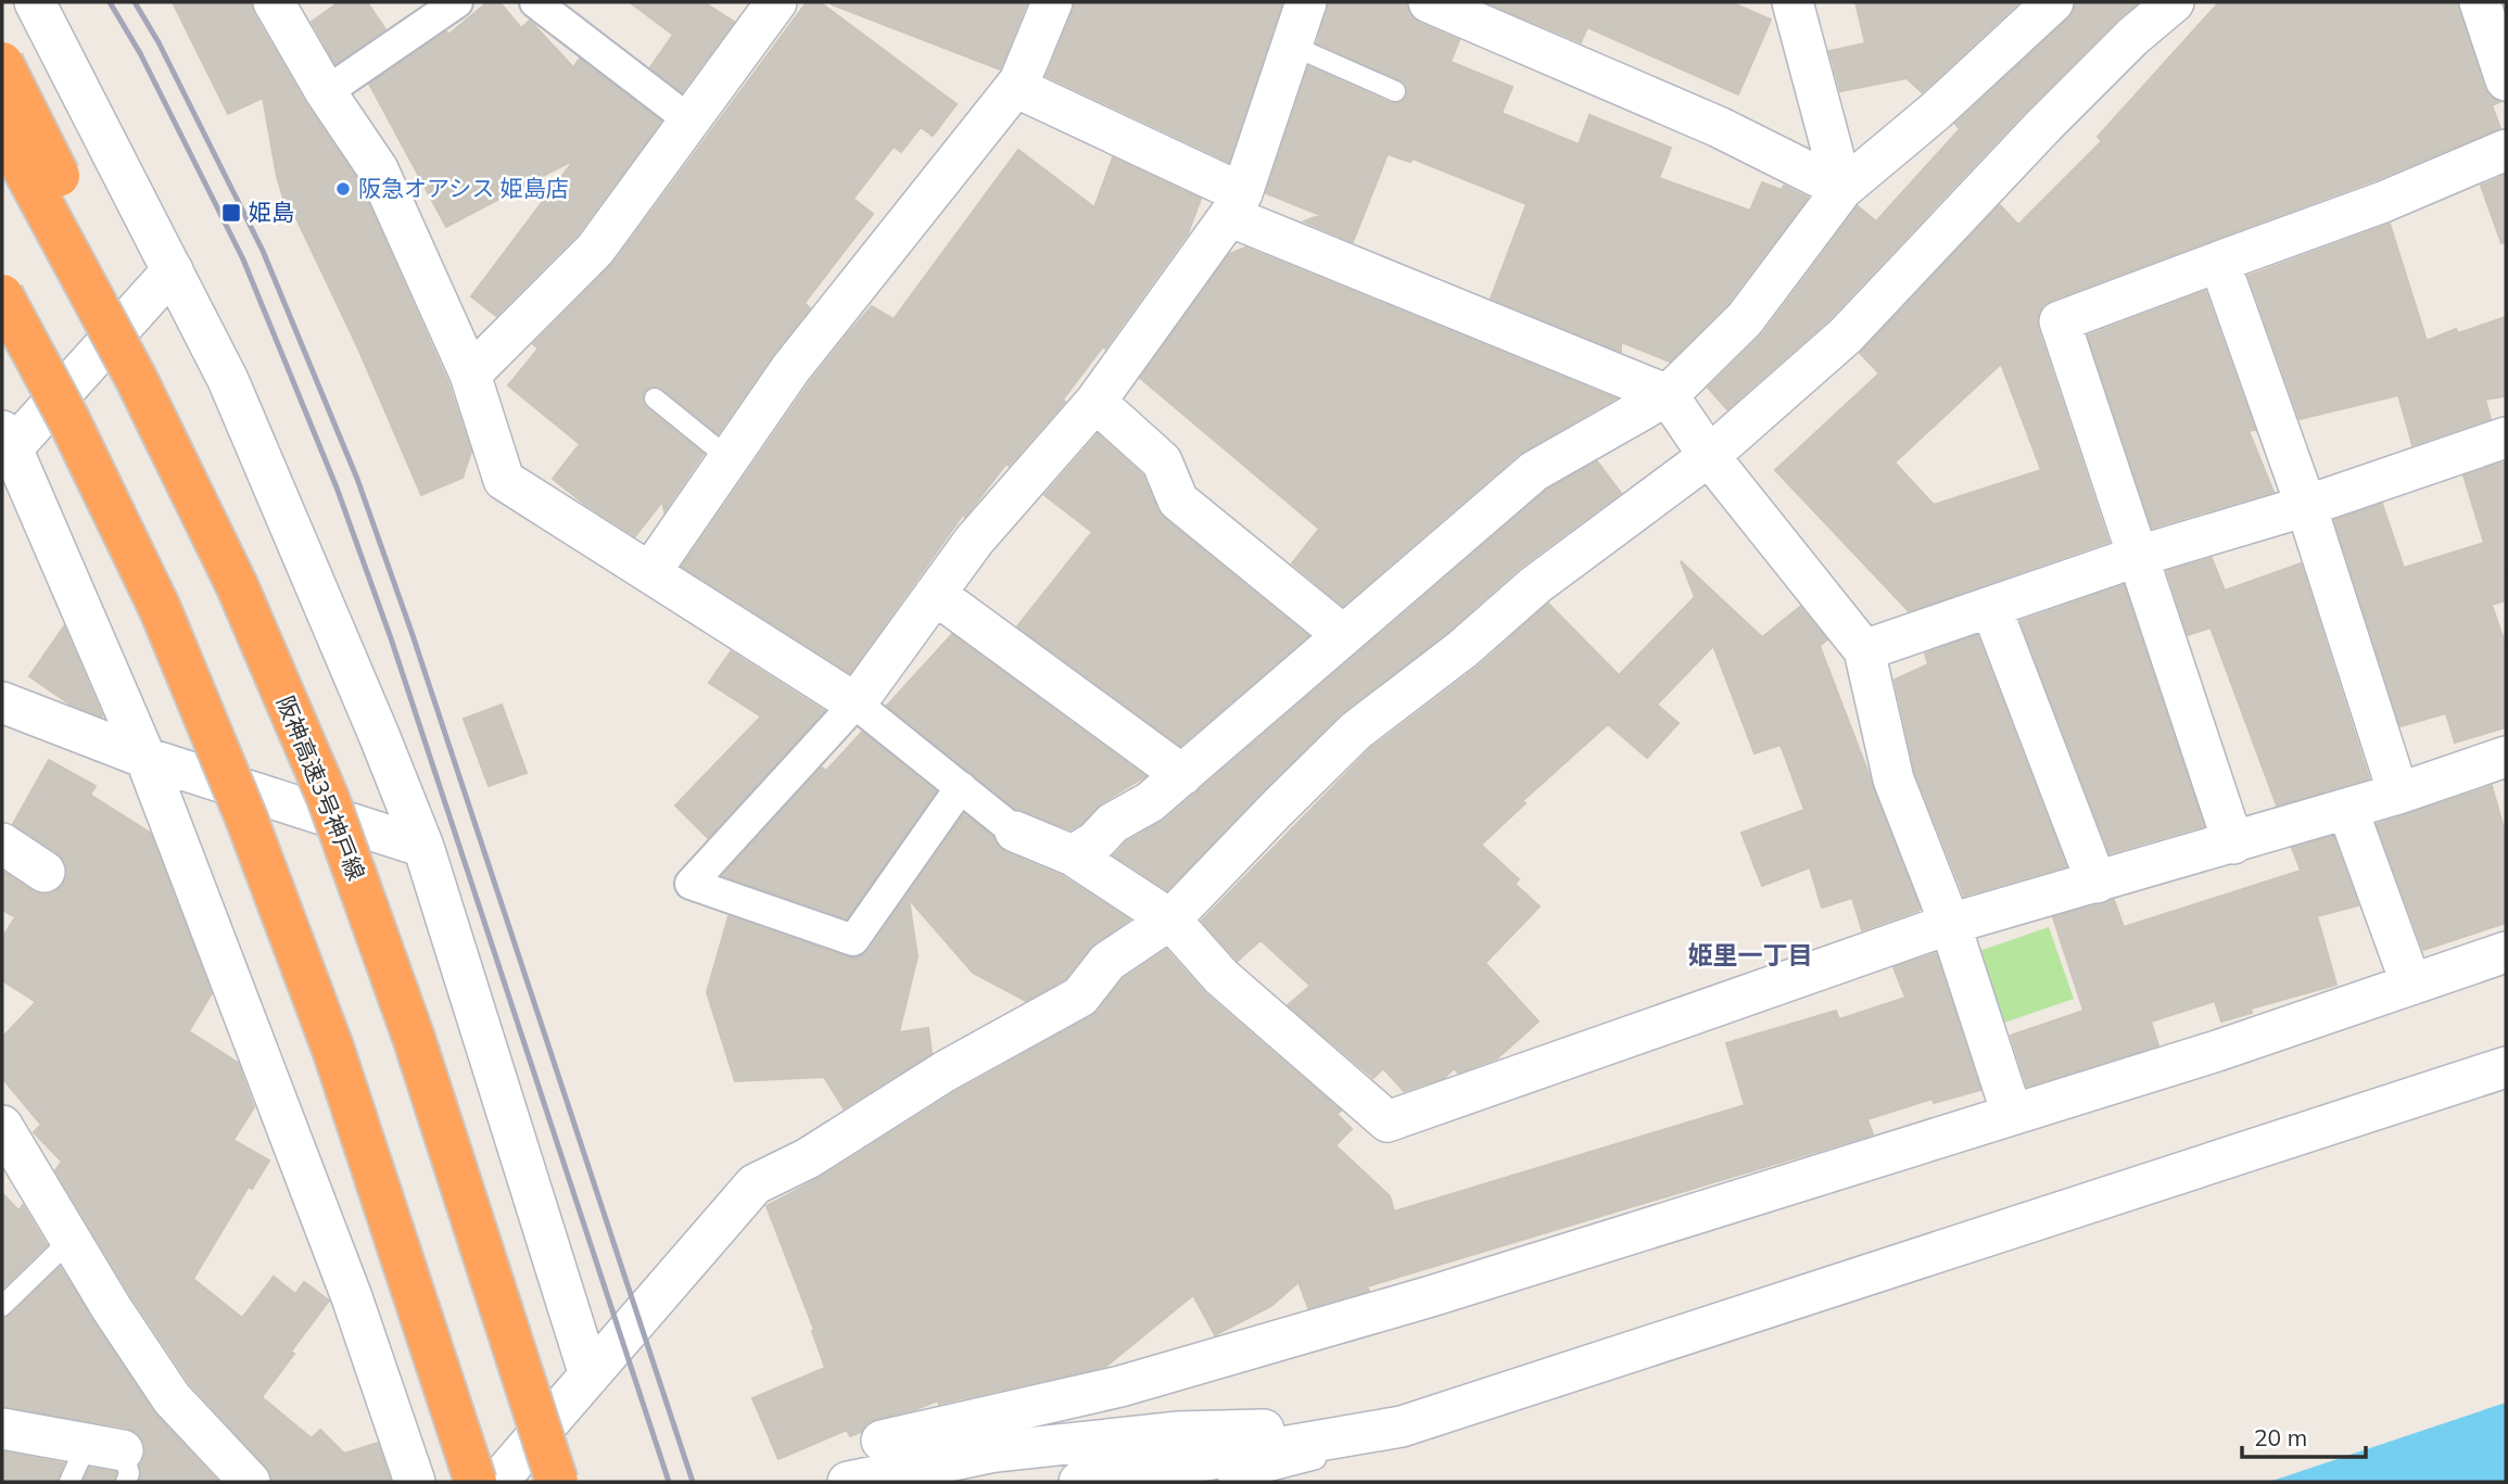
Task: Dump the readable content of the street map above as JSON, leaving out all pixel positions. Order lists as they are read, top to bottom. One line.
{"streets":{"highway":["阪神高速3号神戸線"]},"districts":["姫里一丁目"],"places":{"other":["阪急オアシス 姫島店"],"transit":["姫島"]},"scale_bar":"20 m"}
